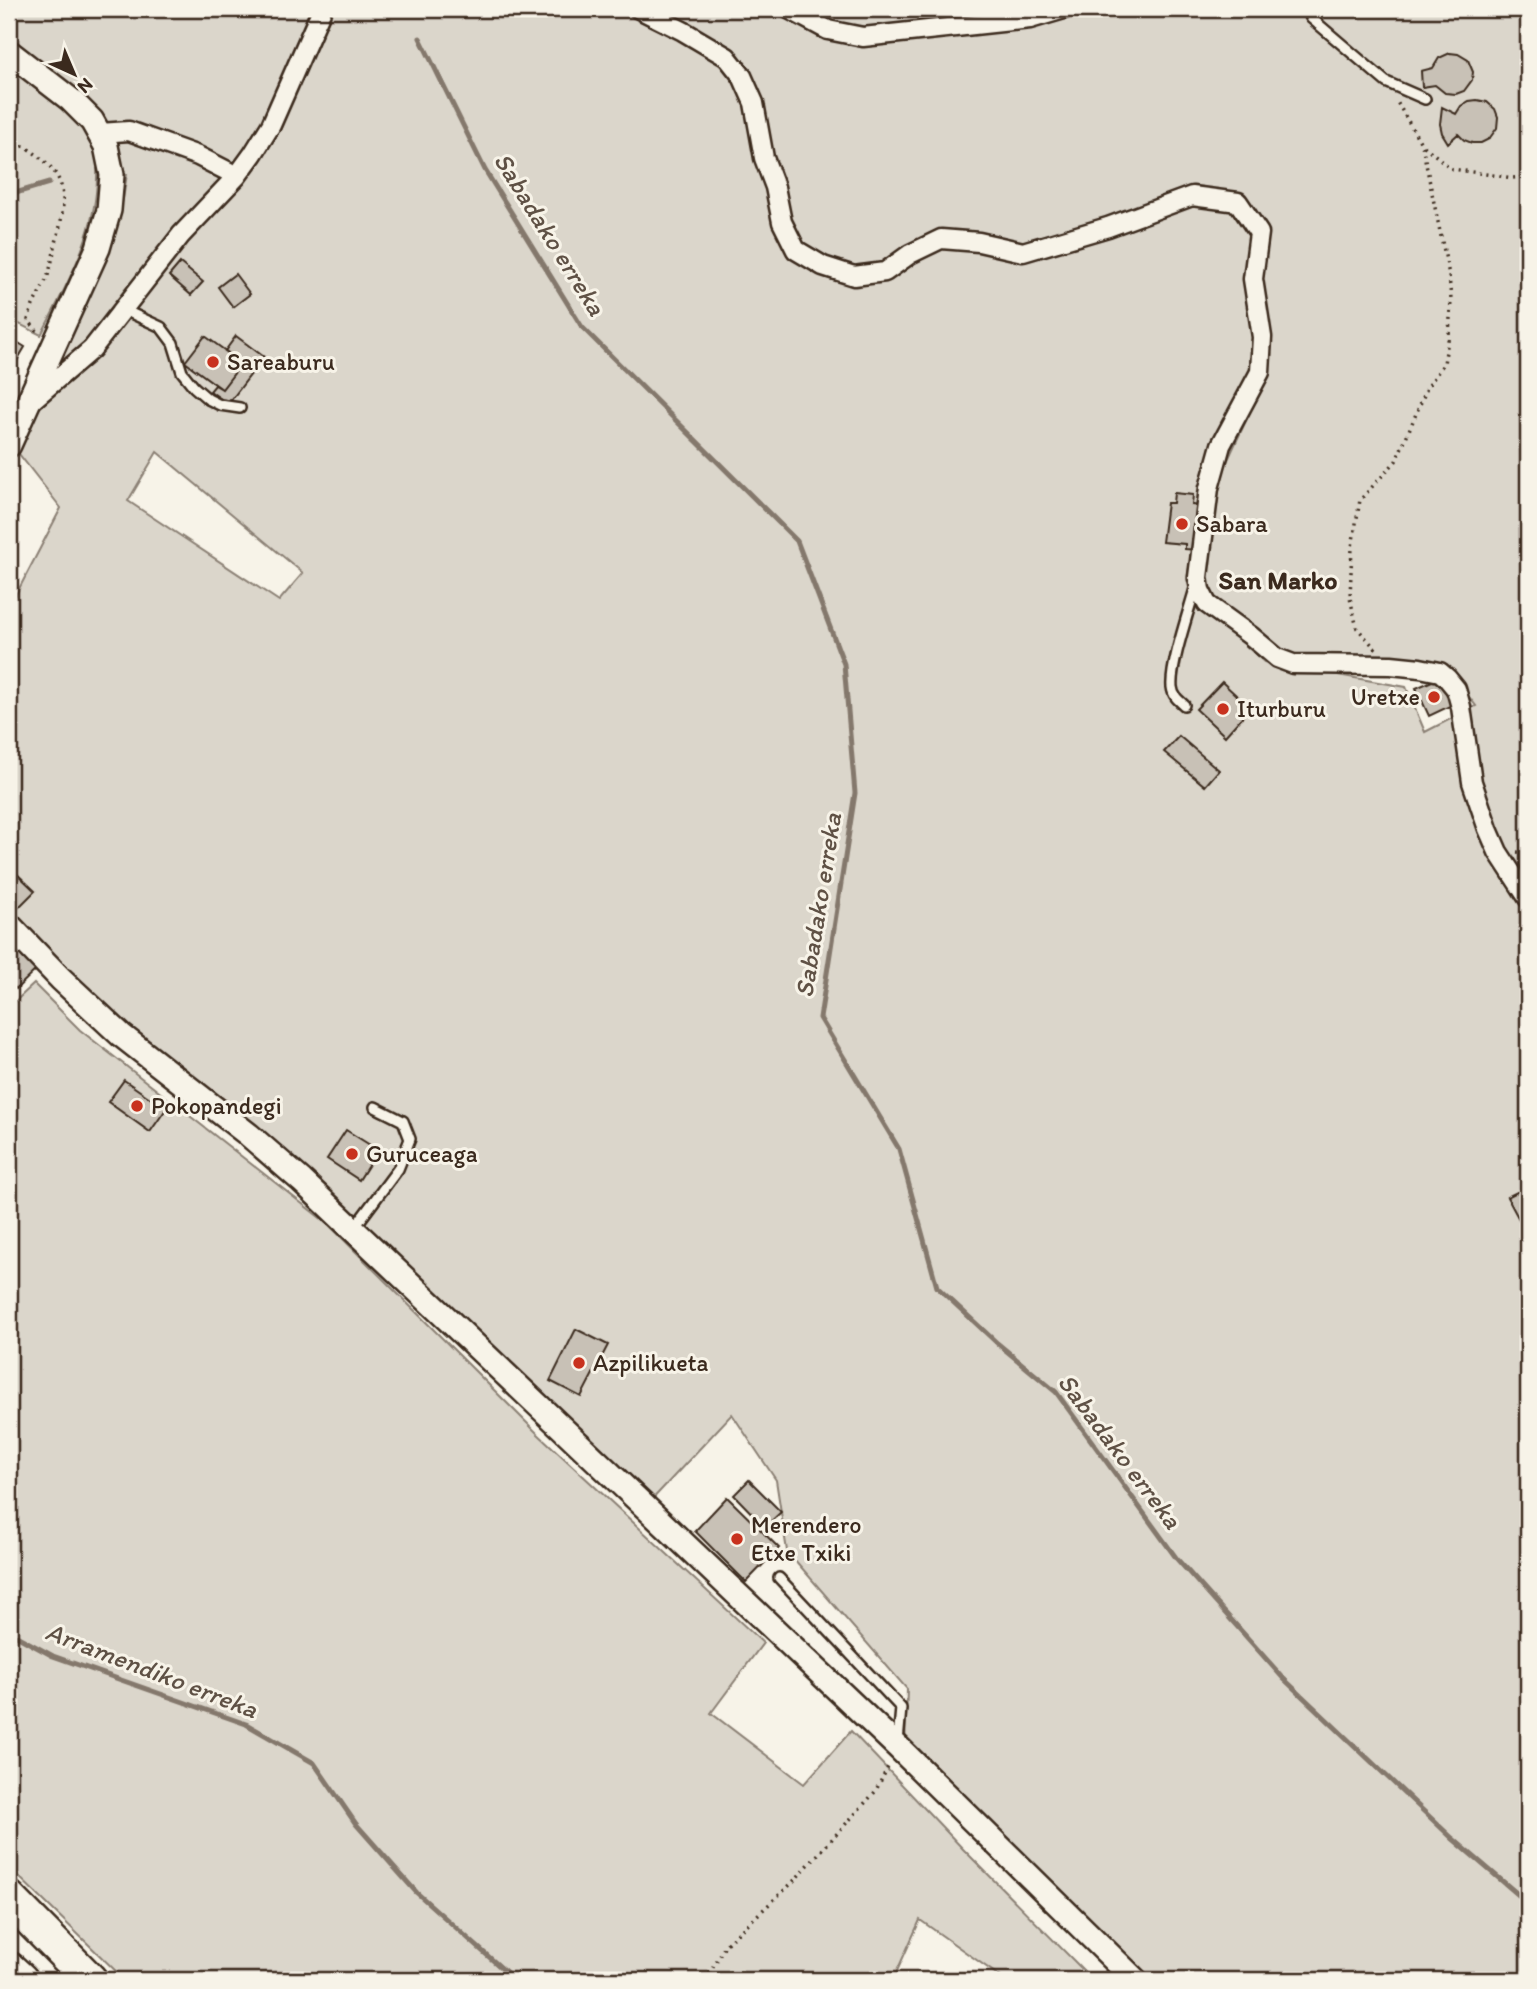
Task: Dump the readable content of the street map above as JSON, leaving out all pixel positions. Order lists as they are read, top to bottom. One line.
{"districts":["San Marko"],"water":["Sabadako erreka","Arramendiko erreka"],"places":["Sareaburu","Sabara","Uretxe","Iturburu","Pokopandegi","Guruceaga","Azpilikueta","Merendero Etxe Txiki"],"north":"bottom right"}
